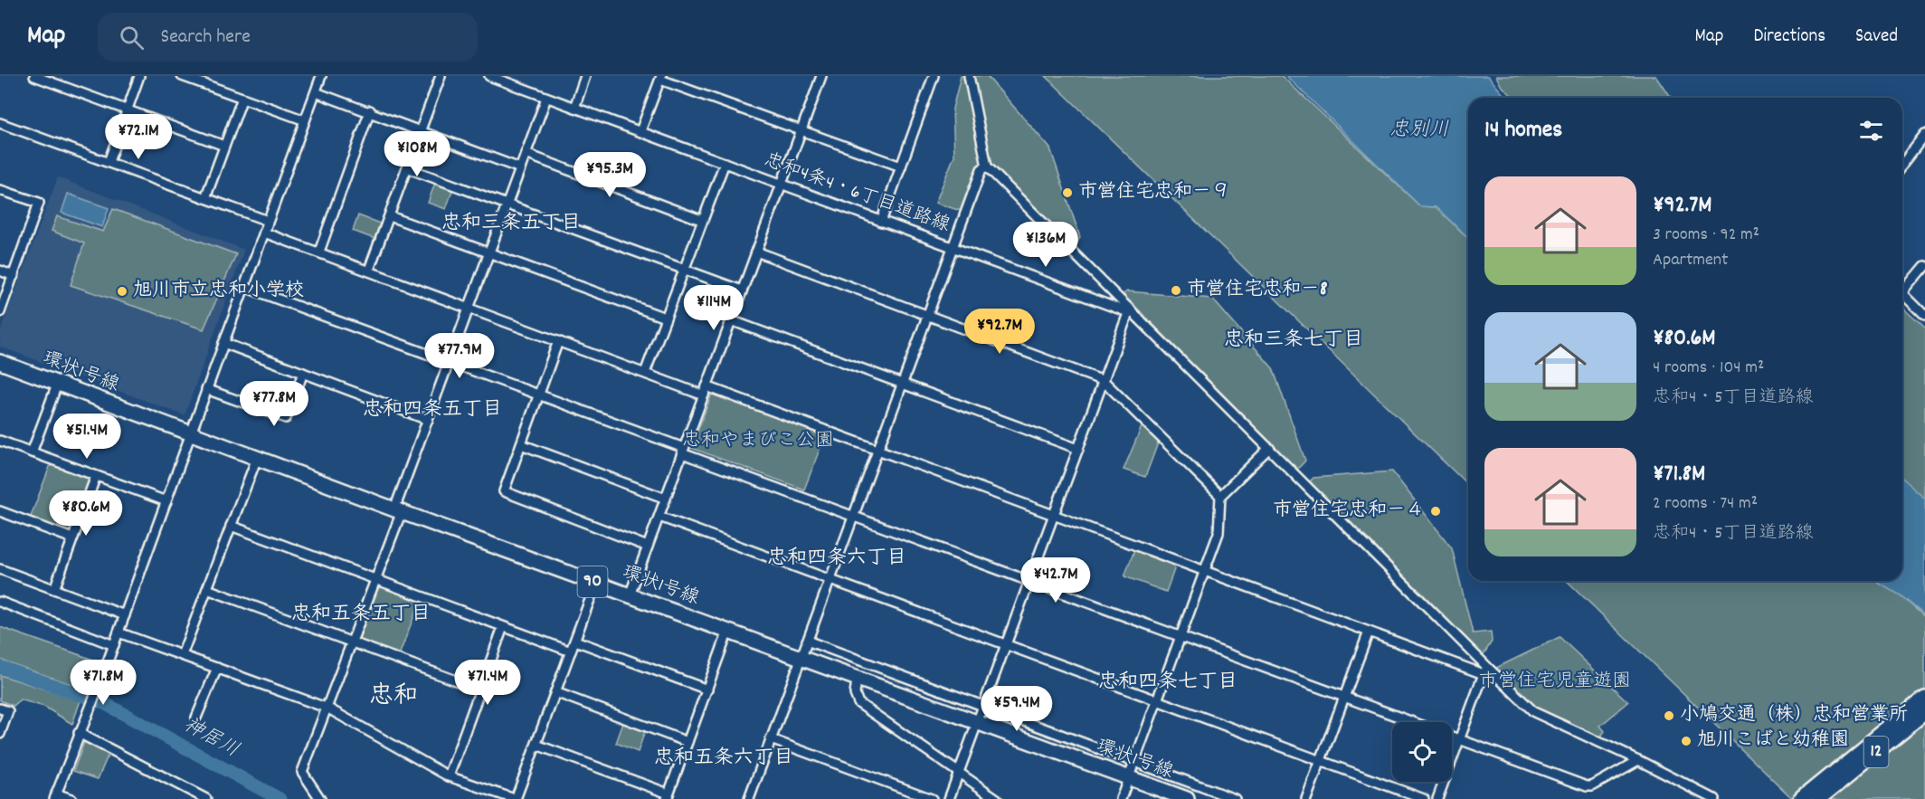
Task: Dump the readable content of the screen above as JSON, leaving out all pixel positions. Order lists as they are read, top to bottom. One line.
{"streets":{"main road":["環状1号線","90","12"],"street":["忠和4条4・6丁目道路線"]},"crossings":[["忠和4条4・6丁目道路線","環状1号線"]],"districts":["忠和三条五丁目","忠和三条七丁目","忠和四条五丁目","忠和四条六丁目","忠和五条五丁目","忠和四条七丁目","忠和","忠和五条六丁目"],"water":["忠別川","神居川"],"parks":["忠和やまびこ公園","市営住宅児童遊園"],"places":["市営住宅忠和－９","市営住宅忠和－8","旭川市立忠和小学校","市営住宅忠和－４","小鳩交通（株）忠和営業所","旭川こばと幼稚園"],"page":{"header":"Map","search":"Search here","nav":["Map","Directions","Saved"],"heading":"14 homes","price":["¥72.1M","¥108M","¥95.3M","¥136M","¥114M","¥92.7M","¥77.9M","¥77.8M","¥51.4M","¥80.6M","¥42.7M","¥71.8M","¥71.4M","¥59.4M"],"list":[{"name":"¥92.7M","note":"3 rooms · 92 m² · Apartment"},{"name":"¥80.6M","note":"4 rooms · 104 m² · 忠和4・5丁目道路線"},{"name":"¥71.8M","note":"2 rooms · 74 m² · 忠和4・5丁目道路線"}]}}
